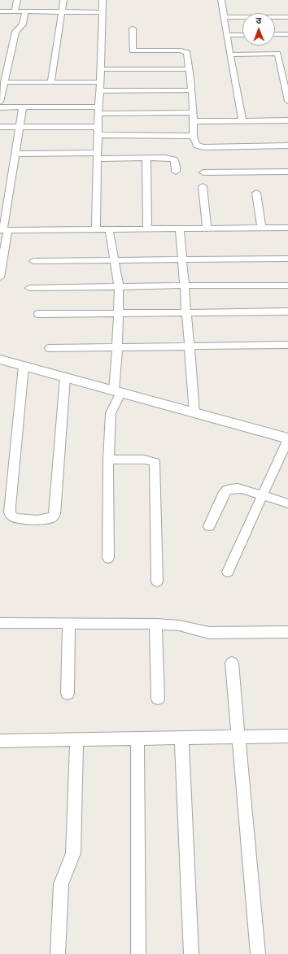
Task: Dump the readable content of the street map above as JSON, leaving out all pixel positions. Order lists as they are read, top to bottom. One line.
{"north":"top"}
